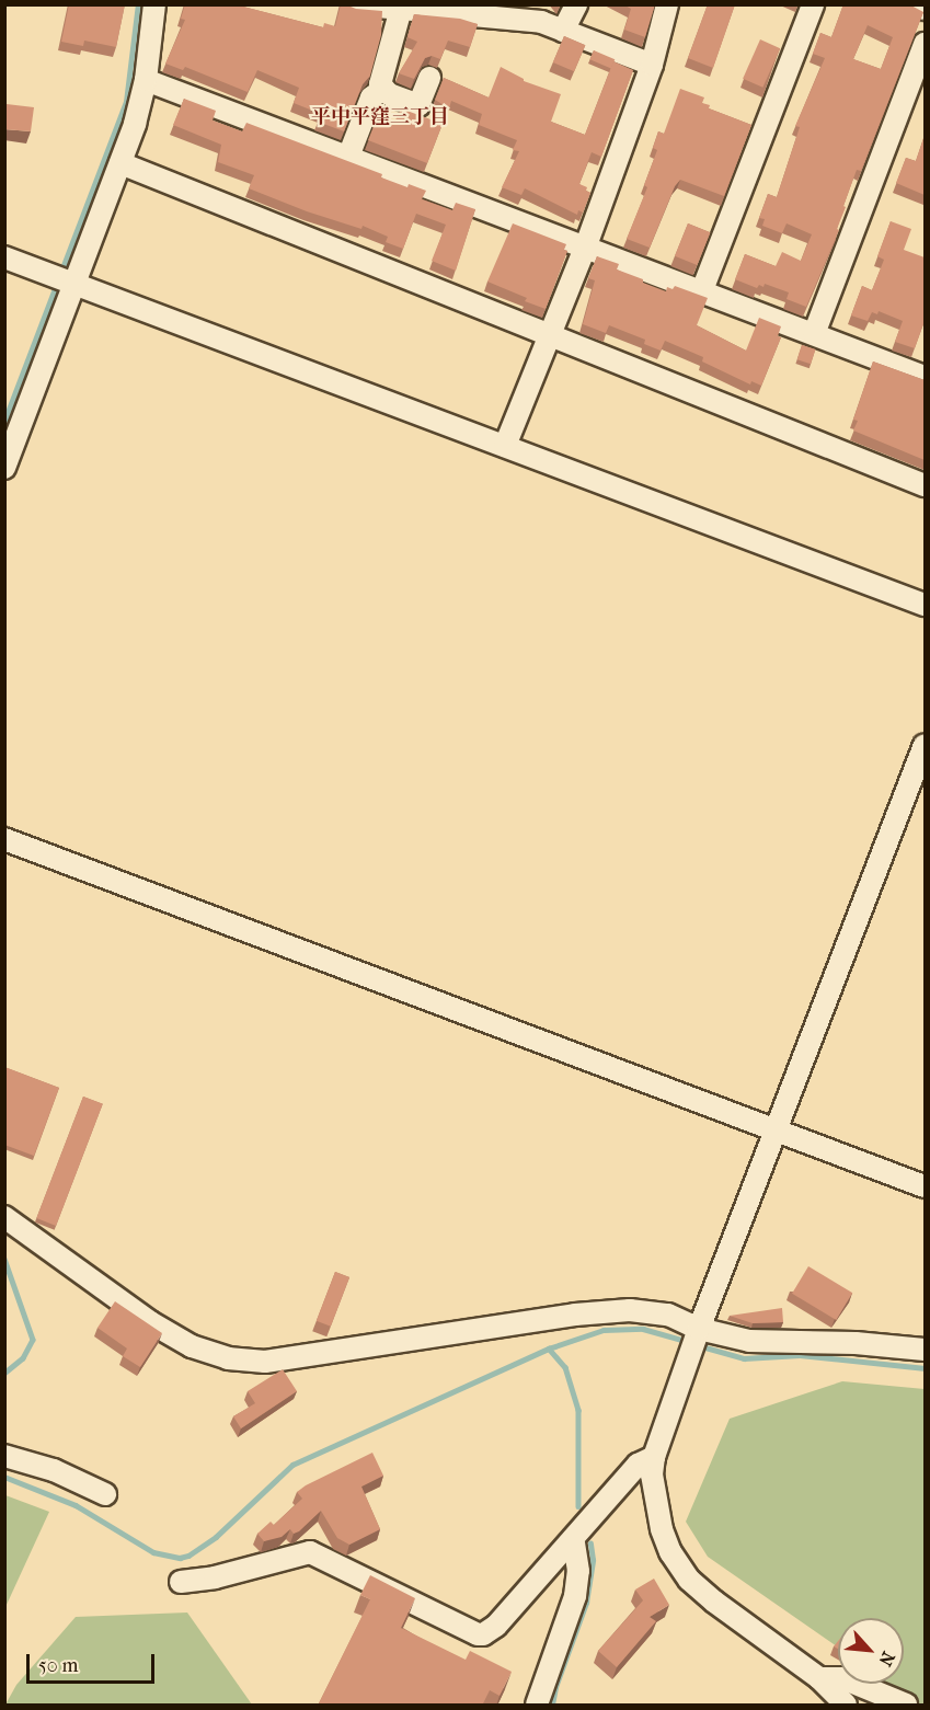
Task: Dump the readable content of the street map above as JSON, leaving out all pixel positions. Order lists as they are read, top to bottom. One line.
{"districts":["平中平窪三丁目"],"scale_bar":"50 m","north":"bottom right"}
